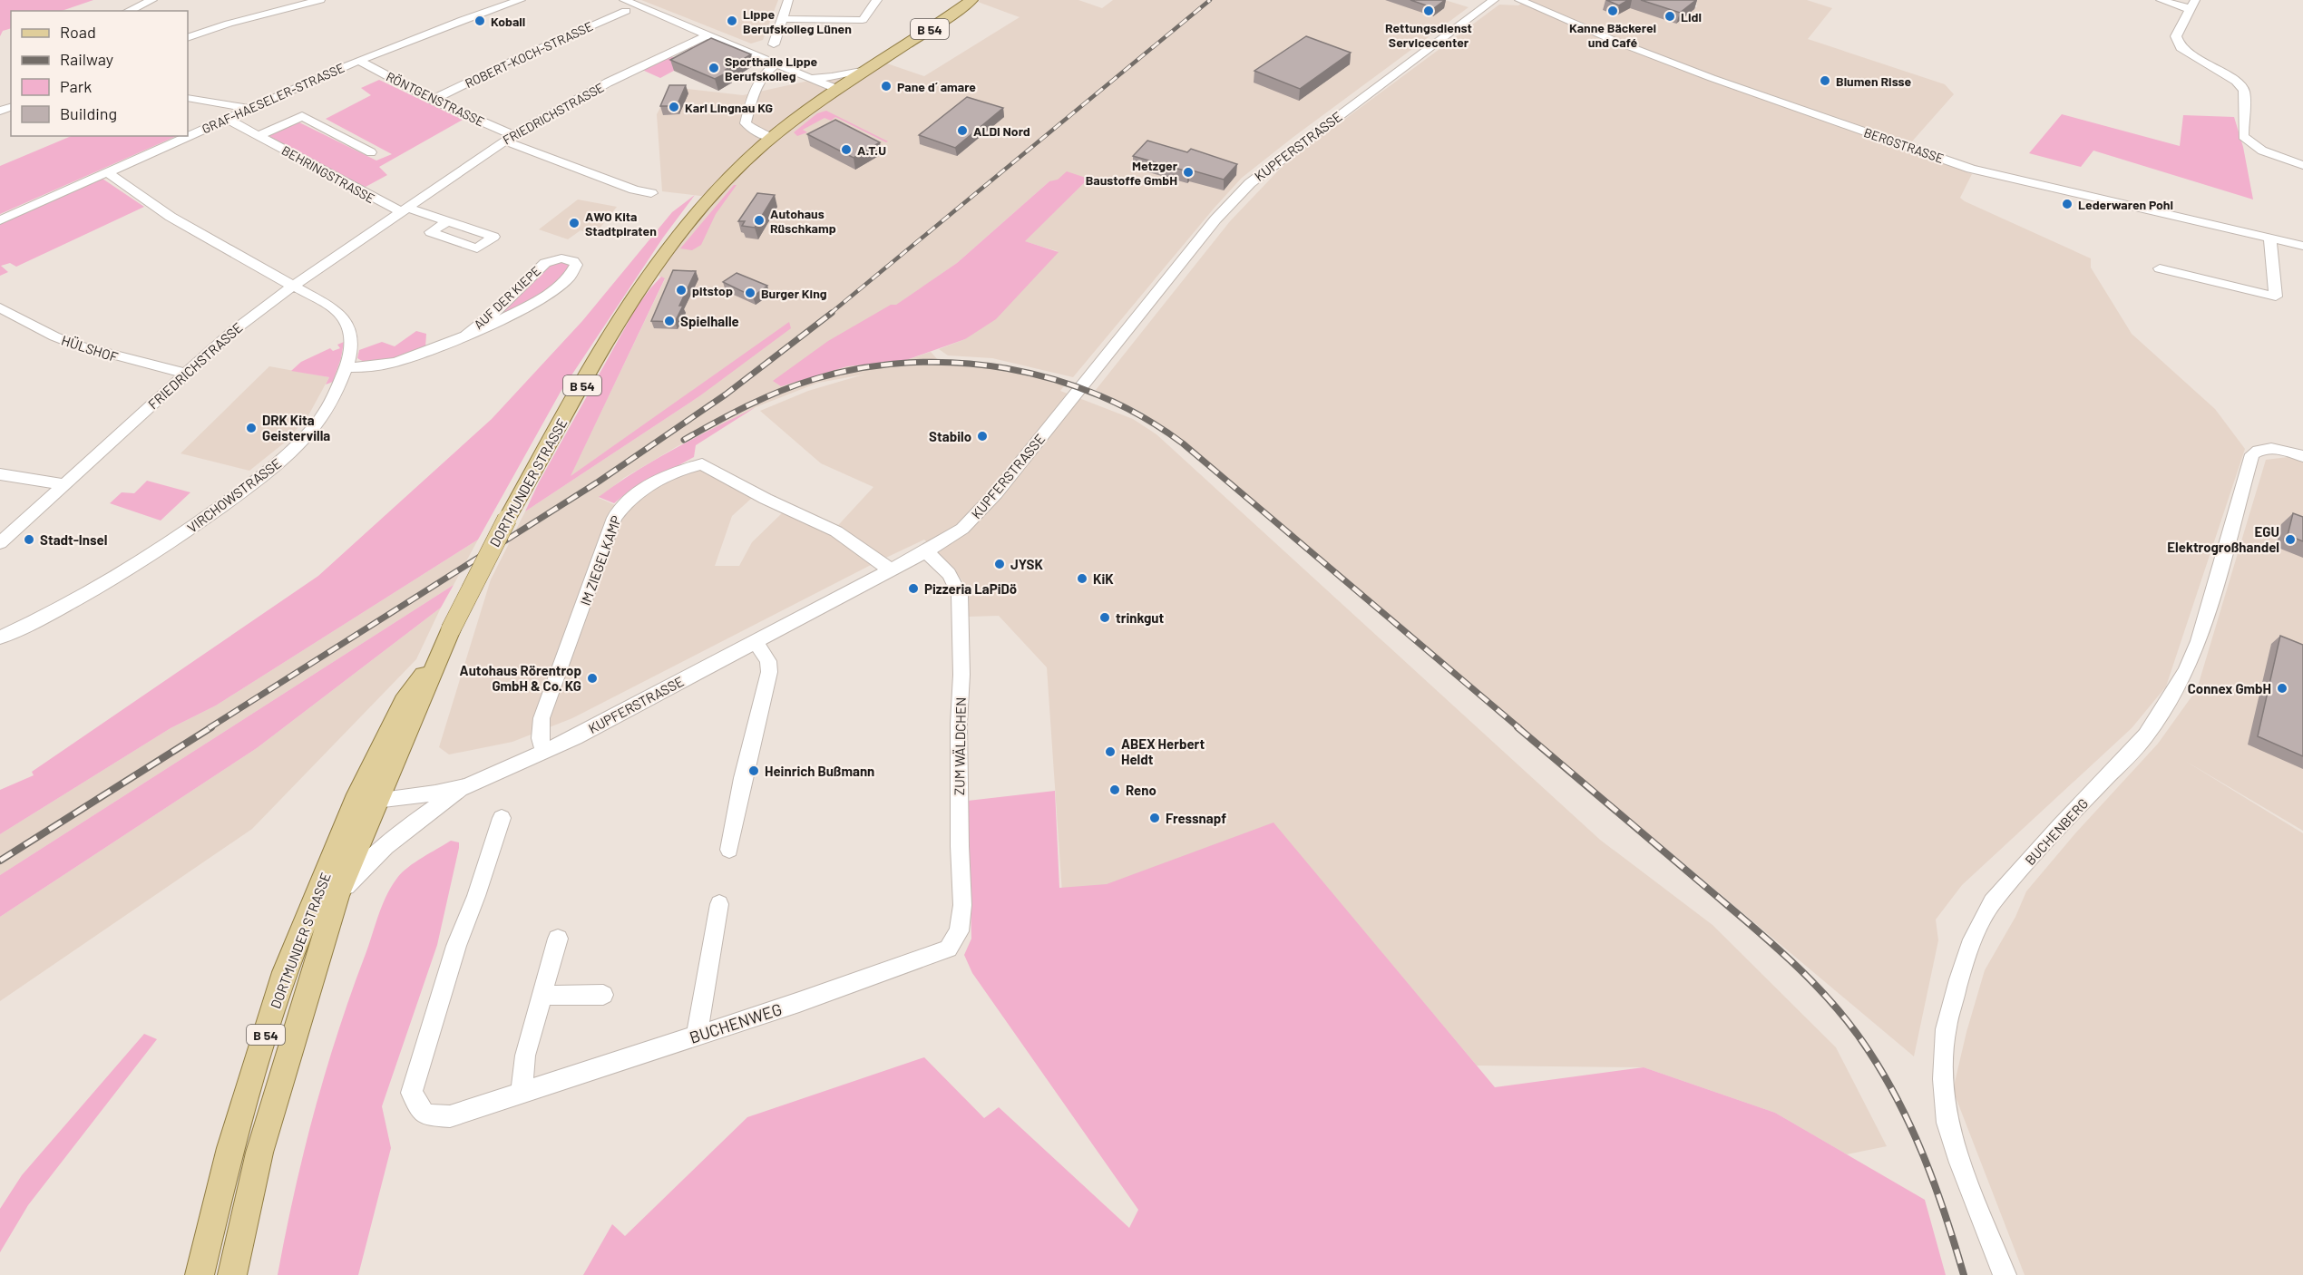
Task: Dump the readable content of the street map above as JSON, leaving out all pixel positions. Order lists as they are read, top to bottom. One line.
{"streets":{"main road":["B 54","DORTMUNDER STRASSE"],"street":["ROBERT-KOCH-STRASSE","GRAF-HAESELER-STRASSE","RÖNTGENSTRASSE","FRIEDRICHSTRASSE","BERGSTRASSE","KUPFERSTRASSE","BEHRINGSTRASSE","AUF DER KIEPE","HÜLSHOF","VIRCHOWSTRASSE","IM ZIEGELKAMP","ZUM WÄLDCHEN","BUCHENBERG","BUCHENWEG"]},"crossings":[["B 54","DORTMUNDER STRASSE"],["ROBERT-KOCH-STRASSE","RÖNTGENSTRASSE"],["GRAF-HAESELER-STRASSE","RÖNTGENSTRASSE"],["GRAF-HAESELER-STRASSE","BEHRINGSTRASSE"],["GRAF-HAESELER-STRASSE","VIRCHOWSTRASSE"],["RÖNTGENSTRASSE","FRIEDRICHSTRASSE"],["FRIEDRICHSTRASSE","BEHRINGSTRASSE"],["FRIEDRICHSTRASSE","HÜLSHOF"],["FRIEDRICHSTRASSE","VIRCHOWSTRASSE"],["KUPFERSTRASSE","DORTMUNDER STRASSE"],["KUPFERSTRASSE","IM ZIEGELKAMP"],["KUPFERSTRASSE","ZUM WÄLDCHEN"],["AUF DER KIEPE","VIRCHOWSTRASSE"],["ZUM WÄLDCHEN","BUCHENWEG"]],"places":["Rettungsdienst Servicecenter","Kanne Bäckerei und Café","Lidl","Koball","Lippe Berufskolleg Lünen","Sporthalle Lippe Berufskolleg","Blumen Risse","Pane d´ amare","Karl Lingnau KG","ALDI Nord","A.T.U","Metzger Baustoffe GmbH","Lederwaren Pohl","Autohaus Rüschkamp","AWO Kita Stadtpiraten","pitstop","Burger King","Spielhalle","DRK Kita Geistervilla","Stabilo","Stadt-Insel","EGU Elektrogroßhandel","JYSK","KiK","Pizzeria LaPiDö","trinkgut","Autohaus Rörentrop GmbH & Co. KG","Connex GmbH","ABEX Herbert Heldt","Heinrich Bußmann","Reno","Fressnapf"],"legend":["Road","Railway","Park","Building"]}
